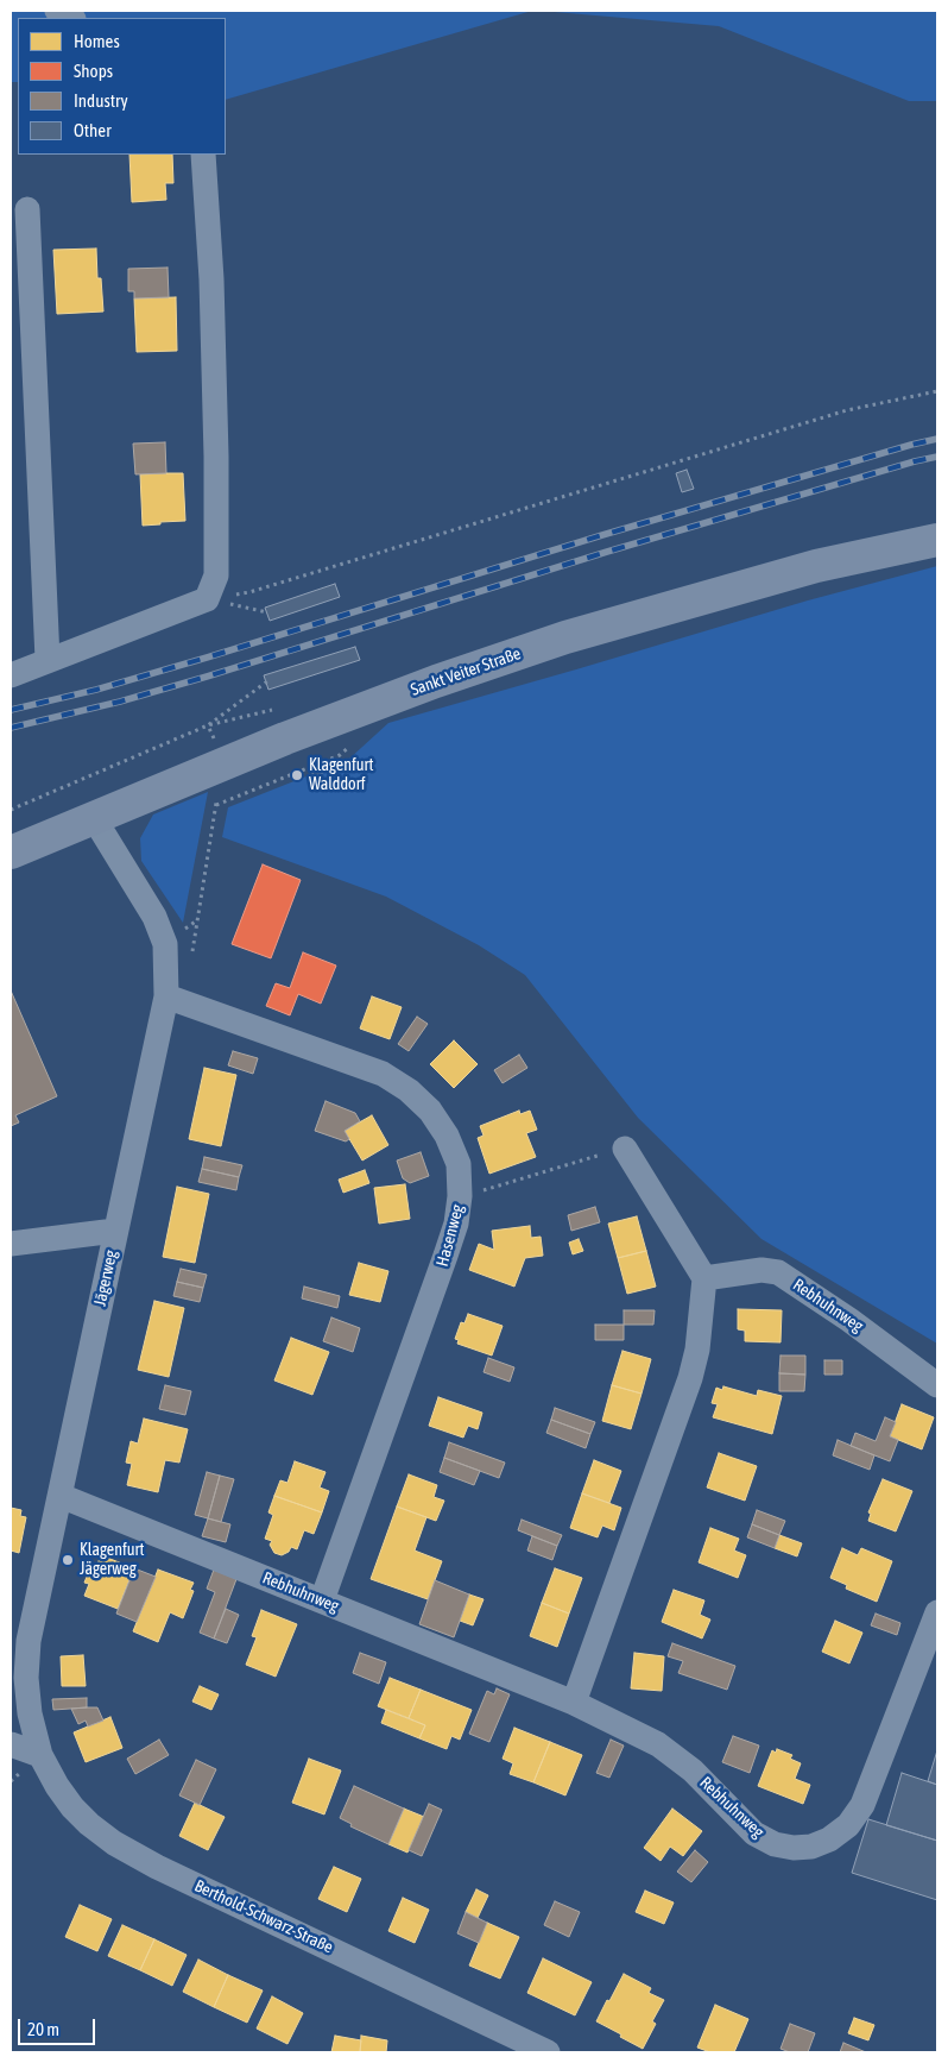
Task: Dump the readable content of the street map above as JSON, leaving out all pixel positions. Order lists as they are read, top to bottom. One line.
{"streets":{"main road":["Sankt Veiter Straße"],"street":["Hasenweg","Jägerweg","Rebhuhnweg","Berthold-Schwarz-Straße"]},"crossings":[["Sankt Veiter Straße","Jägerweg"],["Hasenweg","Jägerweg"],["Hasenweg","Rebhuhnweg"],["Jägerweg","Rebhuhnweg"],["Jägerweg","Berthold-Schwarz-Straße"]],"places":["Klagenfurt Walddorf","Klagenfurt Jägerweg"],"legend":["Homes","Shops","Industry","Other"],"scale_bar":"20 m"}
